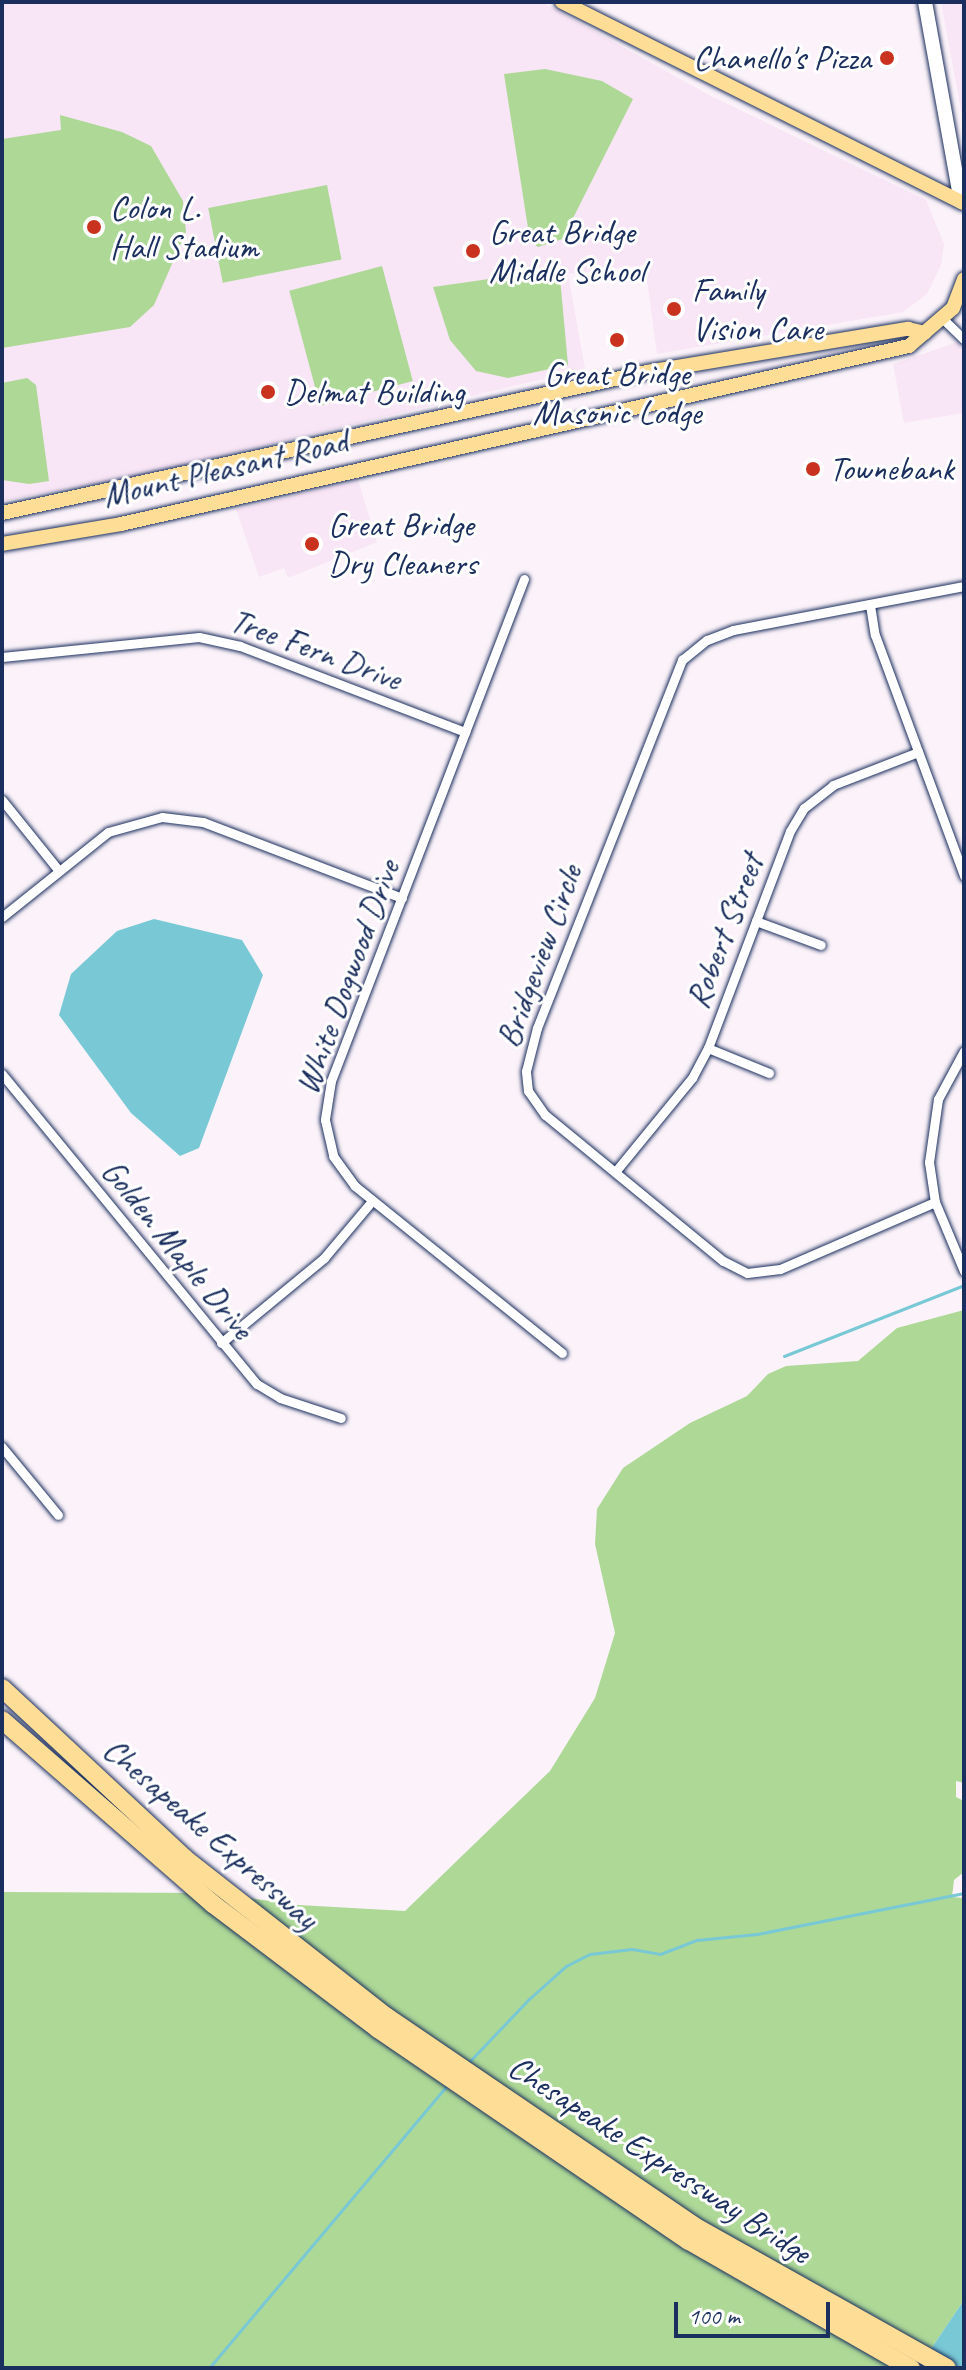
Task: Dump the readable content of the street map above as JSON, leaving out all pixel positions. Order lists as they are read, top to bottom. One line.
{"streets":{"highway":["Chesapeake Expressway","Chesapeake Expressway Bridge"],"main road":["Mount Pleasant Road"],"street":["Tree Fern Drive","Robert Street","Bridgeview Circle","White Dogwood Drive","Golden Maple Drive"]},"crossings":[["Tree Fern Drive","White Dogwood Drive"],["Robert Street","Bridgeview Circle"],["Chesapeake Expressway","Chesapeake Expressway Bridge"]],"places":["Chanello's Pizza","Colon L. Hall Stadium","Great Bridge Middle School","Family Vision Care","Great Bridge Masonic Lodge","Delmat Building","Townebank","Great Bridge Dry Cleaners"],"scale_bar":"100 m"}
